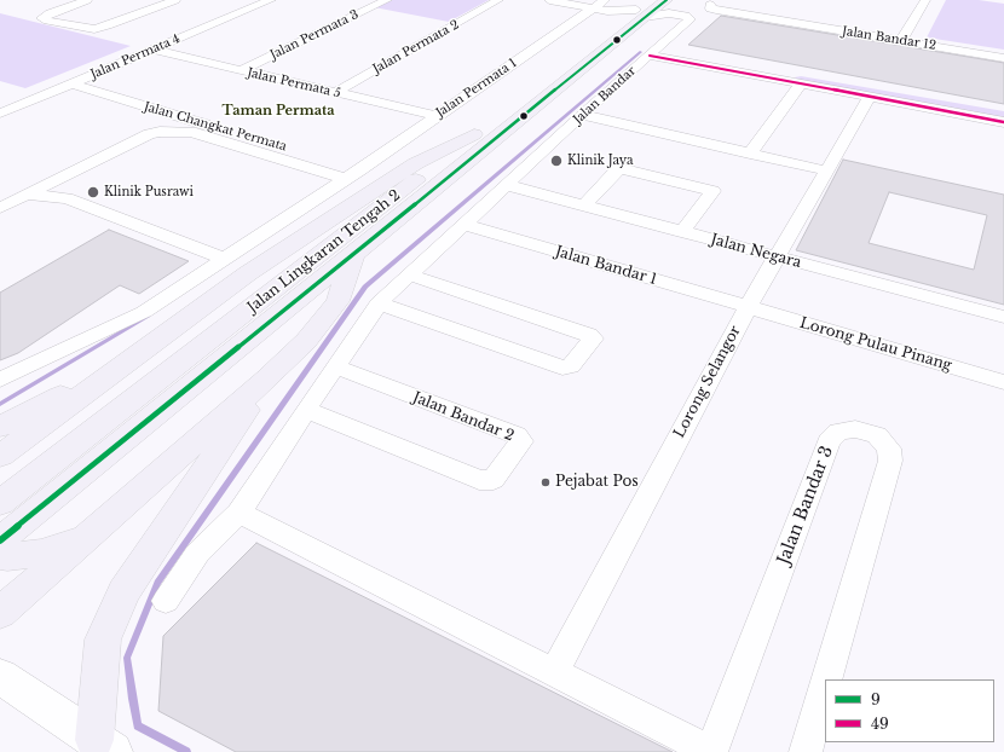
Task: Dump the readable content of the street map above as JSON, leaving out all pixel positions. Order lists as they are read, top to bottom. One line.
{"streets":{"highway":["Jalan Lingkaran Tengah 2"],"street":["Jalan Permata 3","Jalan Bandar 12","Jalan Permata 2","Jalan Permata 4","Jalan Permata 5","Jalan Permata 1","Jalan Bandar","Jalan Changkat Permata","Jalan Negara","Jalan Bandar 1","Lorong Pulau Pinang","Lorong Selangor","Jalan Bandar 2","Jalan Bandar 3"]},"crossings":[["Jalan Permata 3","Jalan Permata 5"],["Jalan Permata 2","Jalan Permata 5"],["Jalan Permata 4","Jalan Permata 5"],["Jalan Permata 4","Jalan Changkat Permata"],["Jalan Permata 5","Jalan Permata 1"],["Jalan Permata 1","Jalan Changkat Permata"],["Jalan Bandar","Jalan Lingkaran Tengah 2"],["Jalan Bandar","Jalan Negara"],["Jalan Bandar","Jalan Bandar 1"],["Jalan Bandar","Jalan Bandar 2"],["Jalan Negara","Lorong Selangor"],["Jalan Bandar 1","Lorong Pulau Pinang"],["Jalan Bandar 1","Lorong Selangor"],["Lorong Pulau Pinang","Lorong Selangor"]],"districts":["Taman Permata"],"places":["Klinik Jaya","Klinik Pusrawi","Pejabat Pos"],"lines":["transit line 9","transit line 49"],"legend":["9","49"]}
